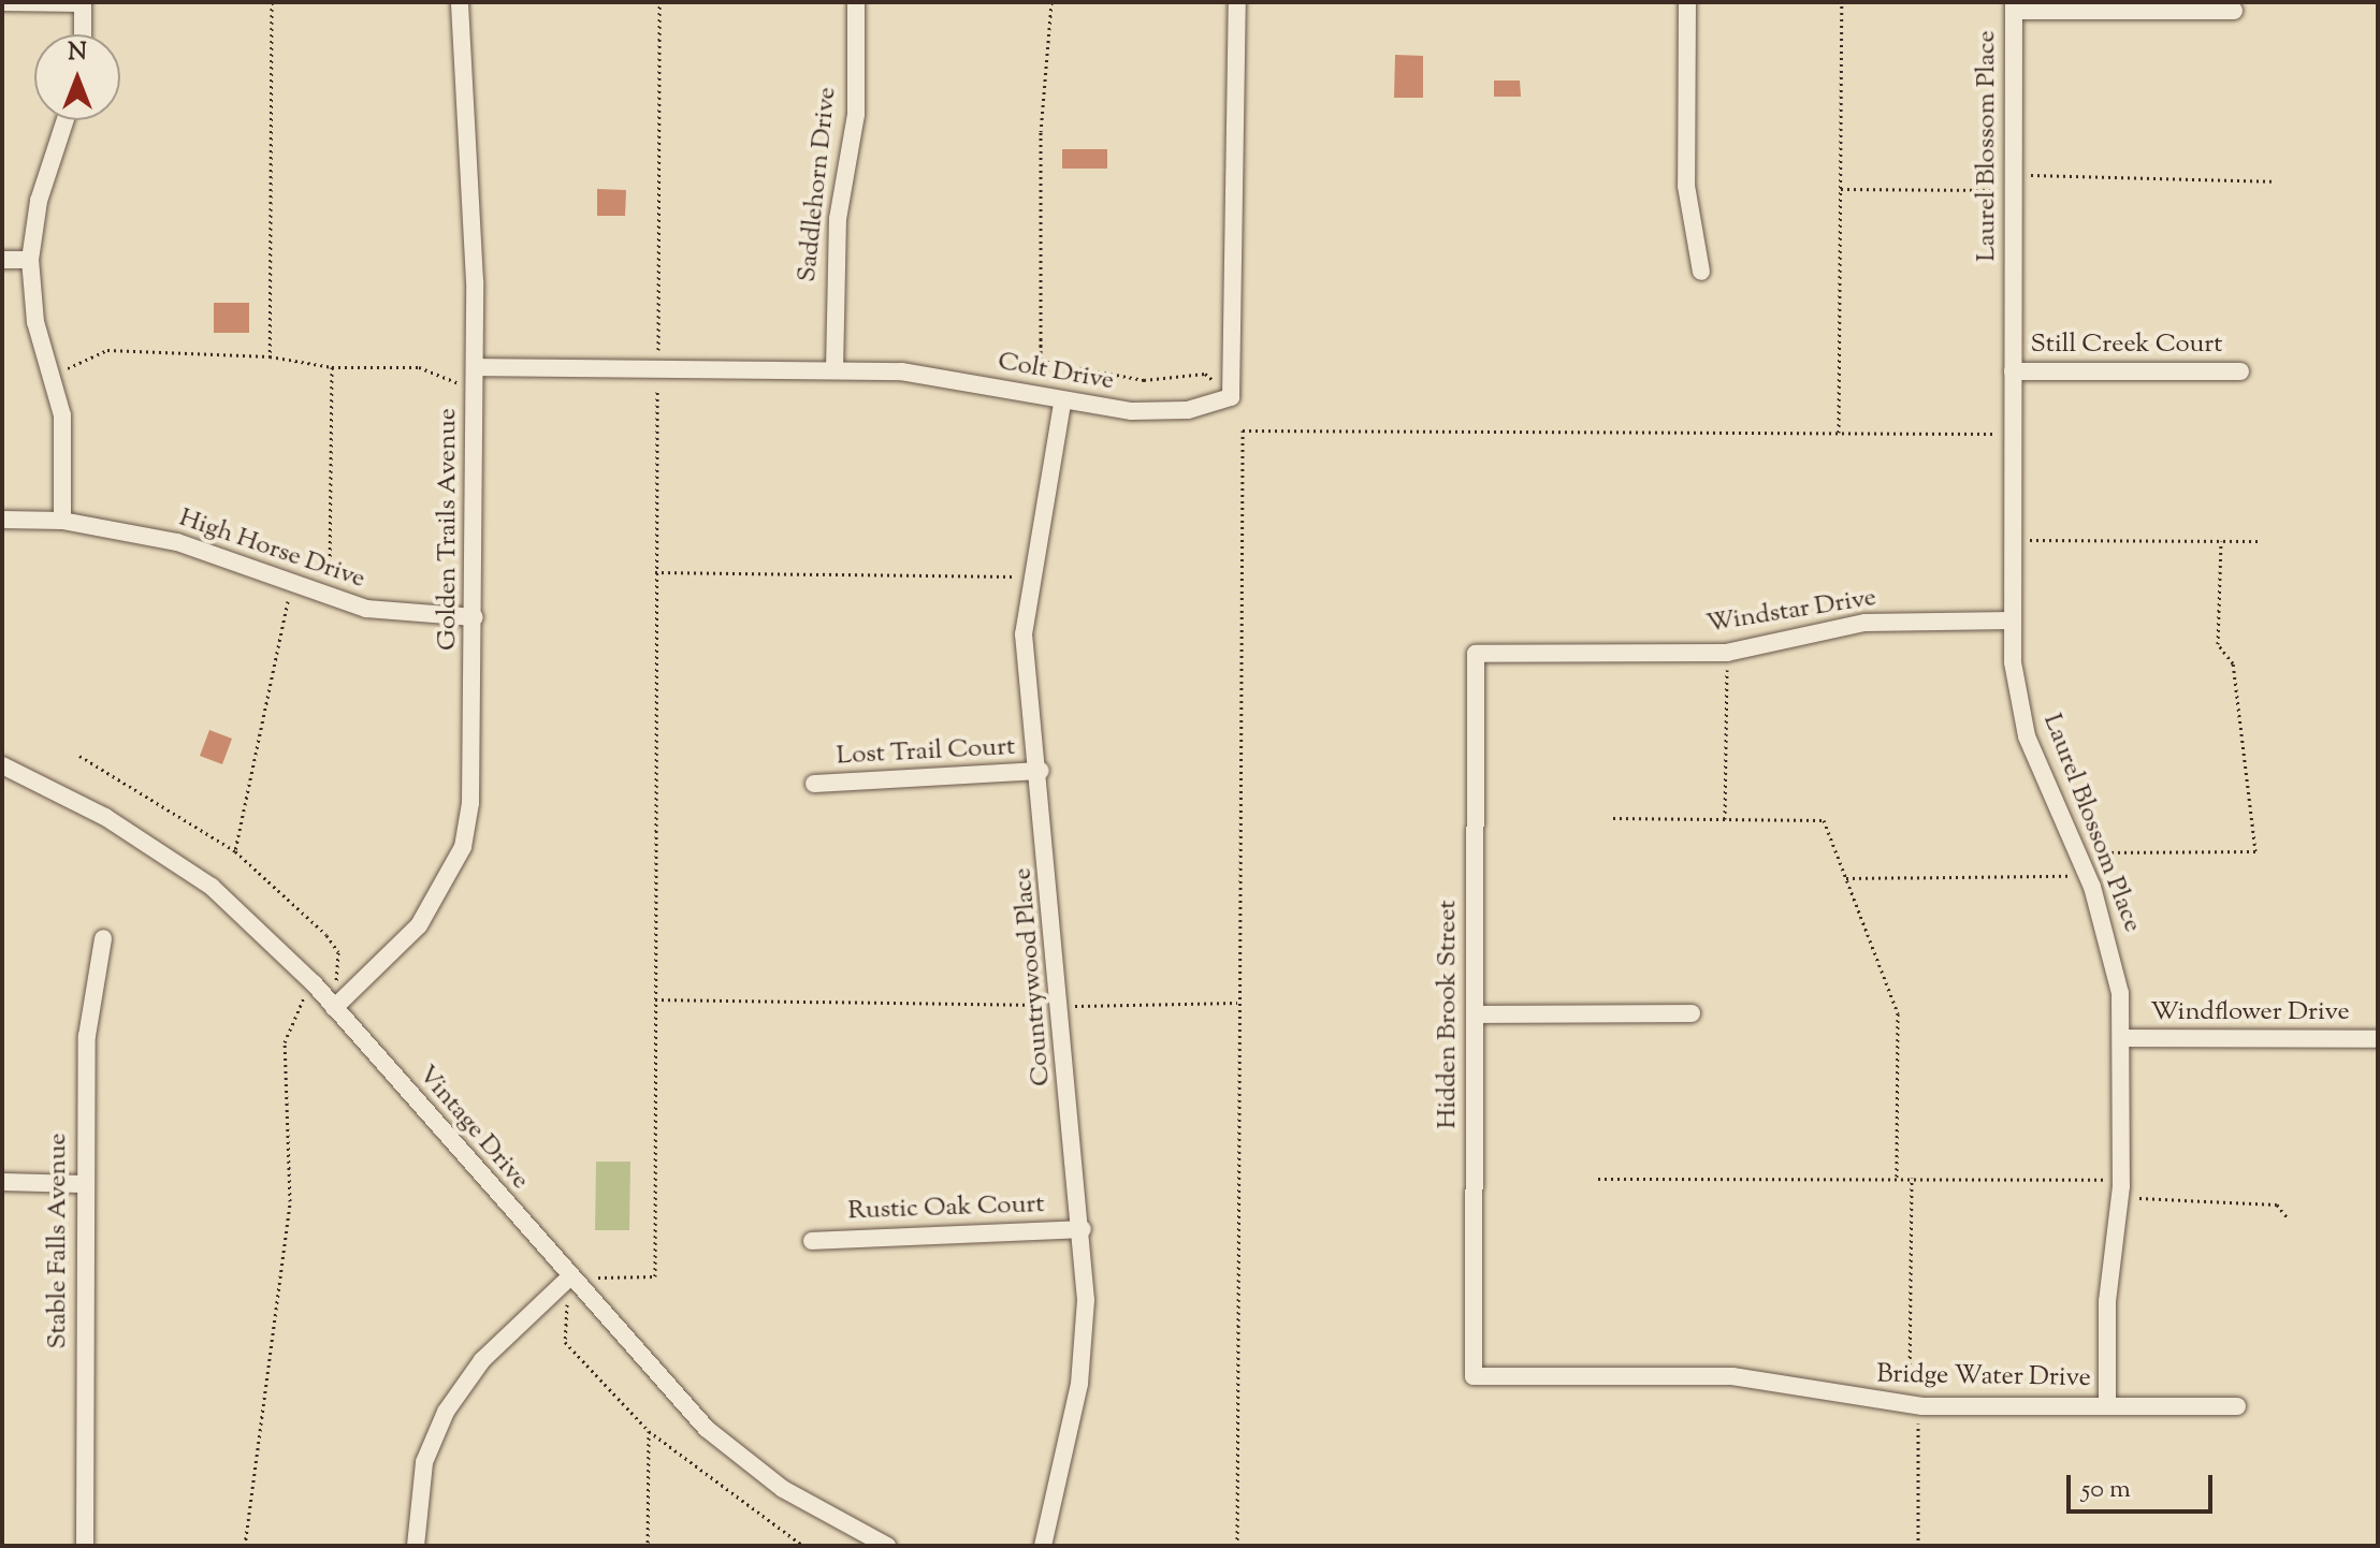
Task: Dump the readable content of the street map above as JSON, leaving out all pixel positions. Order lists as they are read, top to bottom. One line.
{"streets":{"street":["Laurel Blossom Place","Saddlehorn Drive","Still Creek Court","Colt Drive","Golden Trails Avenue","High Horse Drive","Windstar Drive","Lost Trail Court","Countrywood Place","Windflower Drive","Hidden Brook Street","Vintage Drive","Rustic Oak Court","Stable Falls Avenue","Bridge Water Drive"]},"crossings":[["Laurel Blossom Place","Still Creek Court"],["Laurel Blossom Place","Windstar Drive"],["Laurel Blossom Place","Windflower Drive"],["Laurel Blossom Place","Bridge Water Drive"],["Saddlehorn Drive","Colt Drive"],["Colt Drive","Golden Trails Avenue"],["Colt Drive","Countrywood Place"],["Golden Trails Avenue","High Horse Drive"],["Golden Trails Avenue","Vintage Drive"],["Windstar Drive","Hidden Brook Street"],["Lost Trail Court","Countrywood Place"],["Countrywood Place","Rustic Oak Court"],["Hidden Brook Street","Bridge Water Drive"]],"scale_bar":"50 m","north":"top"}
